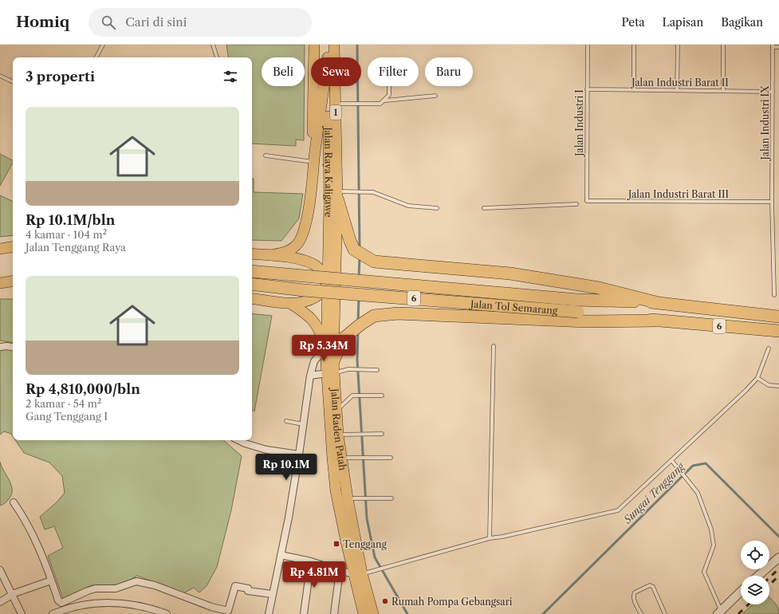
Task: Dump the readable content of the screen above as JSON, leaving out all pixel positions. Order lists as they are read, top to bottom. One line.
{"streets":{"highway":["1","Jalan Raya Kaligawe","6","Jalan Tol Semarang","Jalan Raden Patah"],"lane":["Jalan Industri Barat II","Jalan Industri I","Jalan Industri IX","Jalan Industri Barat III"]},"crossings":[["Jalan Industri Barat II","Jalan Industri I"],["Jalan Industri Barat II","Jalan Industri IX"],["1","Jalan Raya Kaligawe"],["1","Jalan Raden Patah"],["Jalan Industri I","Jalan Industri Barat III"],["Jalan Industri IX","Jalan Industri Barat III"],["Jalan Raya Kaligawe","Jalan Raden Patah"]],"water":["Sungai Tenggang"],"places":{"transit":["Tenggang"],"other":["Rumah Pompa Gebangsari"]},"page":{"header":"Homiq","search":"Cari di sini","nav":["Peta","Lapisan","Bagikan"],"chip":["Beli","Sewa","Filter","Baru"],"heading":"3 properti","list":[{"name":"Rp 10.1M/bln","note":"4 kamar · 104 m² · Jalan Tenggang Raya"},{"name":"Rp 4,810,000/bln","note":"2 kamar · 54 m² · Gang Tenggang I"}],"price":["Rp 5.34M","Rp 10.1M","Rp 4.81M"]}}
